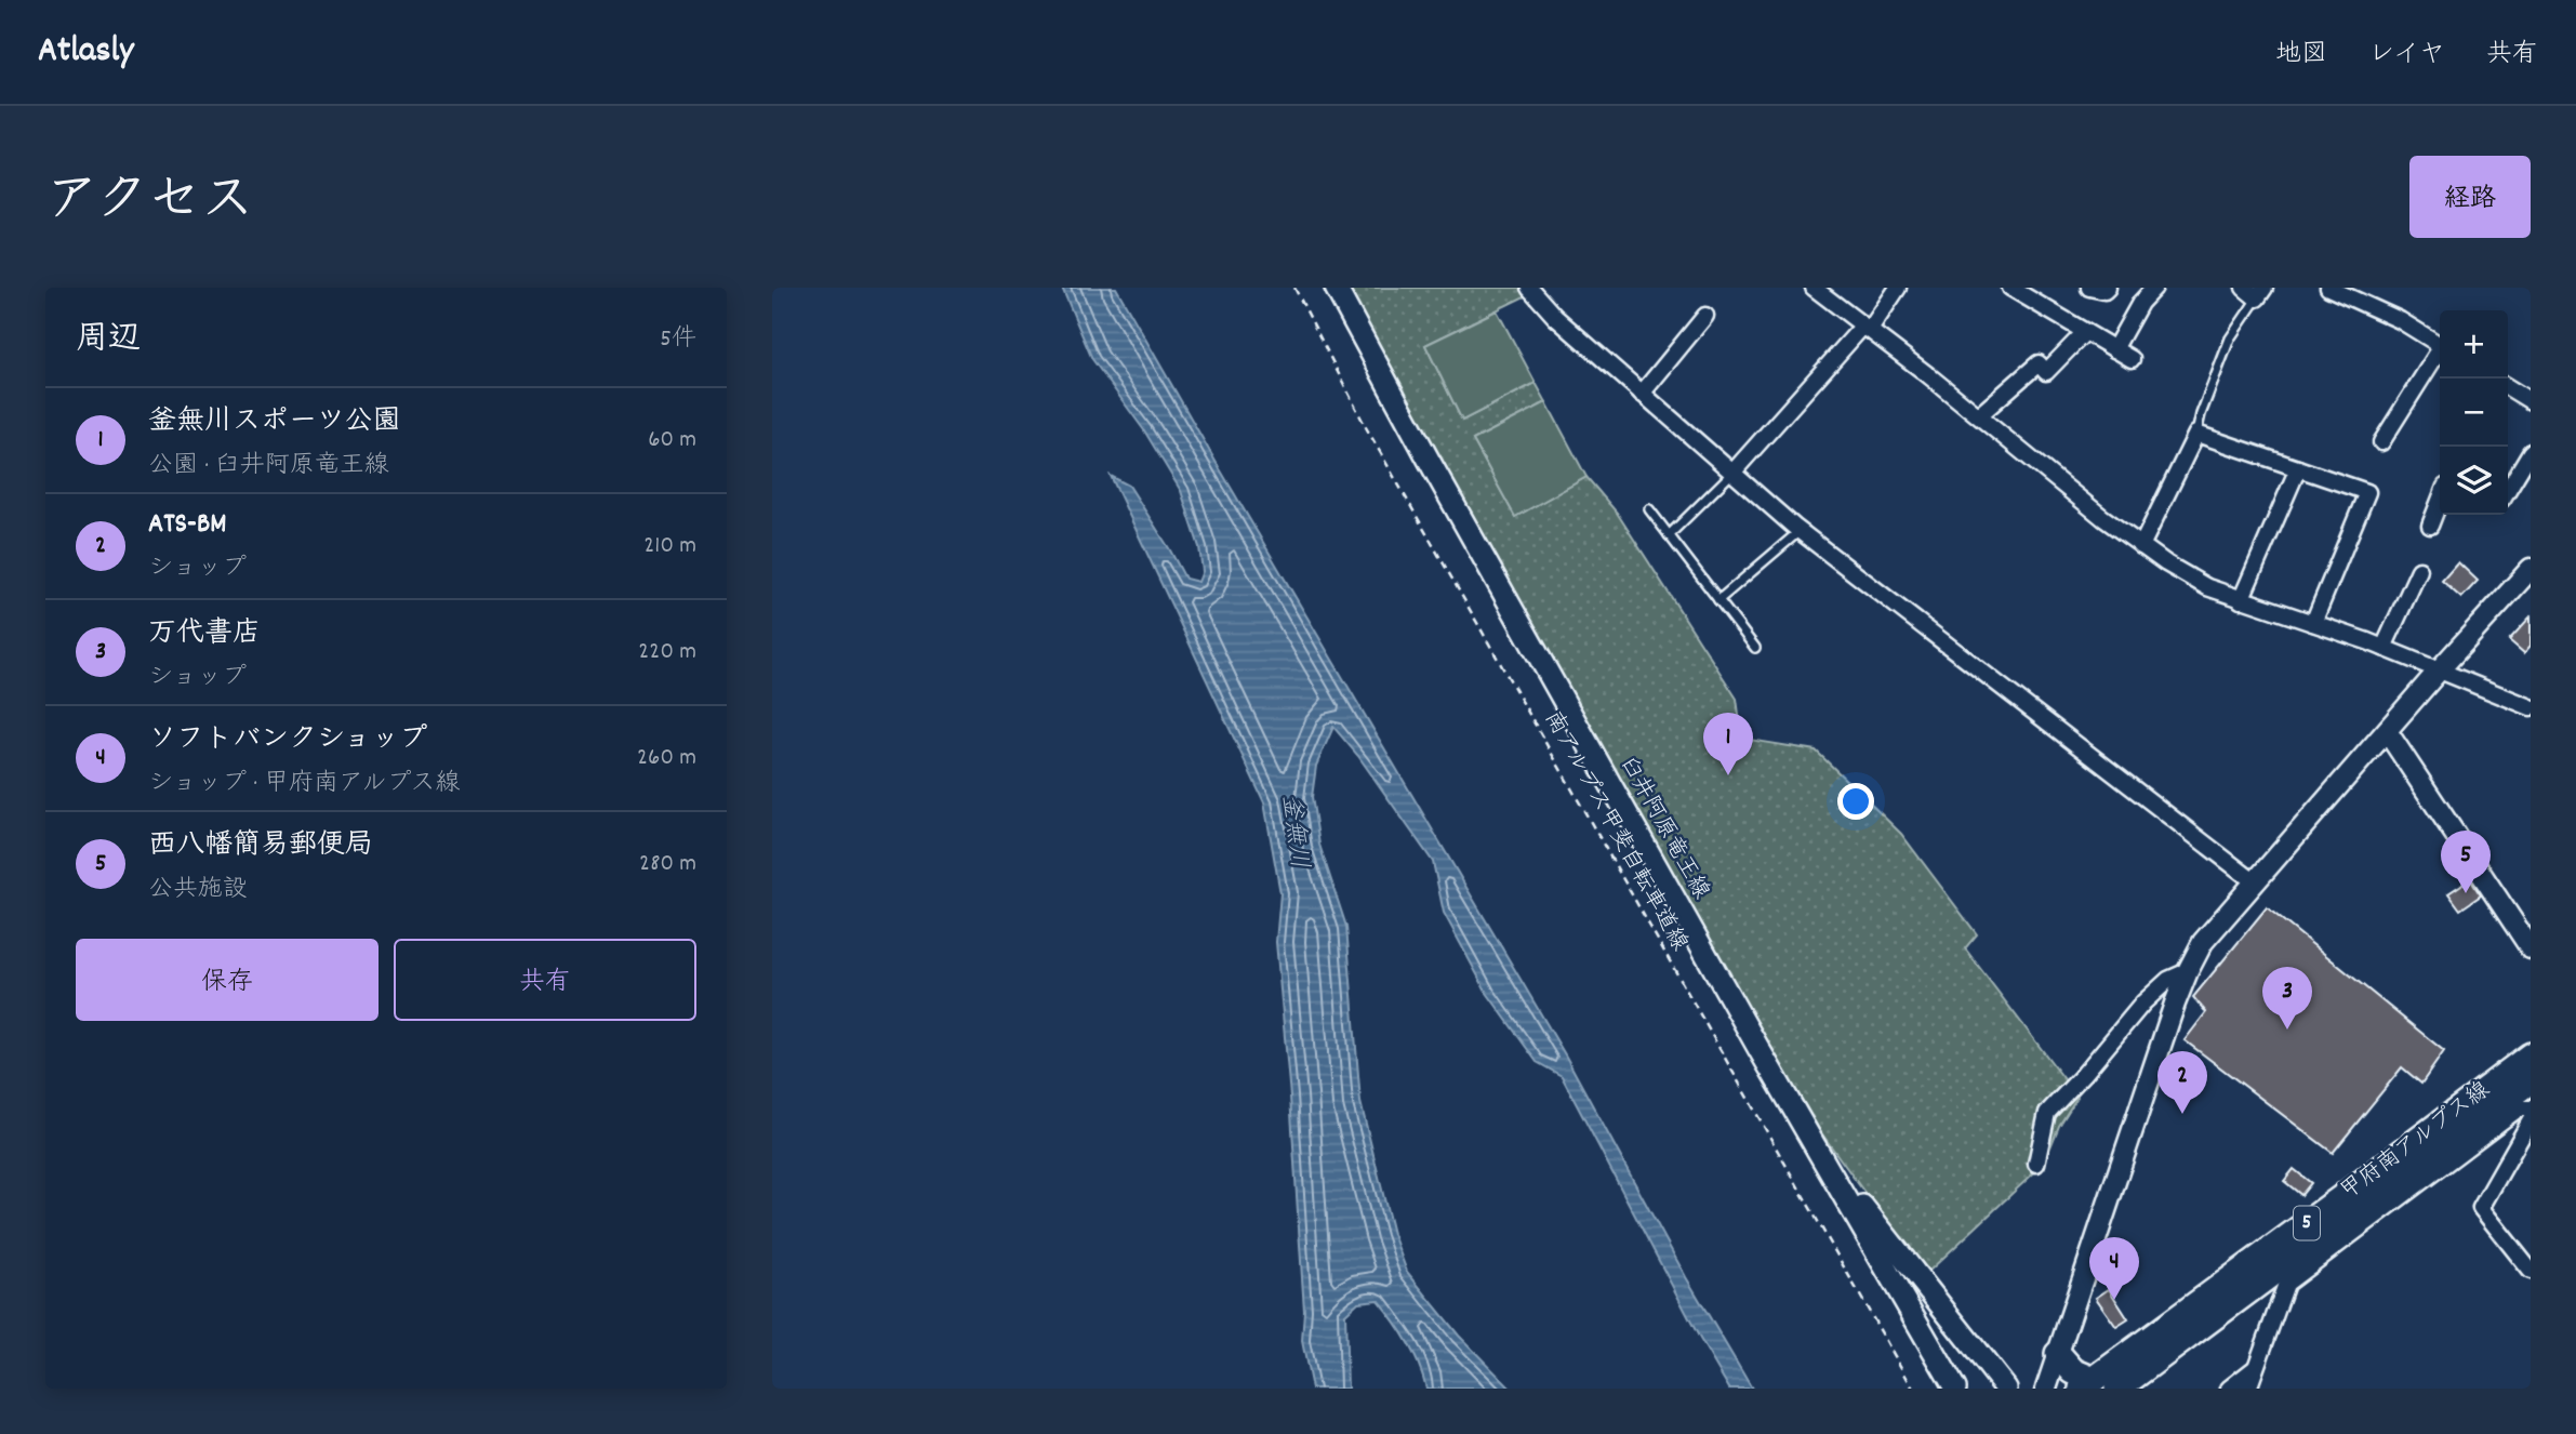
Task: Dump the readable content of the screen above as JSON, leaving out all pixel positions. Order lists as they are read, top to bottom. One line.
{"streets":{"main road":["臼井阿原竜王線","甲府南アルプス線","5"],"path":["南アルプス甲斐自転車道線"]},"water":["釜無川"],"page":{"header":"Atlasly","nav":["地図","レイヤ","共有"],"title":"アクセス","buttons":["経路",["保存","共有"]],"heading":["周辺","5件"],"map_buttons":["+","−"],"list":[{"mark":"1","name":"釜無川スポーツ公園","note":"公園 · 臼井阿原竜王線","value":"60 m"},{"mark":"2","name":"ATS-BM","note":"ショップ","value":"210 m"},{"mark":"3","name":"万代書店","note":"ショップ","value":"220 m"},{"mark":"4","name":"ソフトバンクショップ","note":"ショップ · 甲府南アルプス線","value":"260 m"},{"mark":"5","name":"西八幡簡易郵便局","note":"公共施設","value":"280 m"}],"pins":["1","5","3","2","4"]}}
